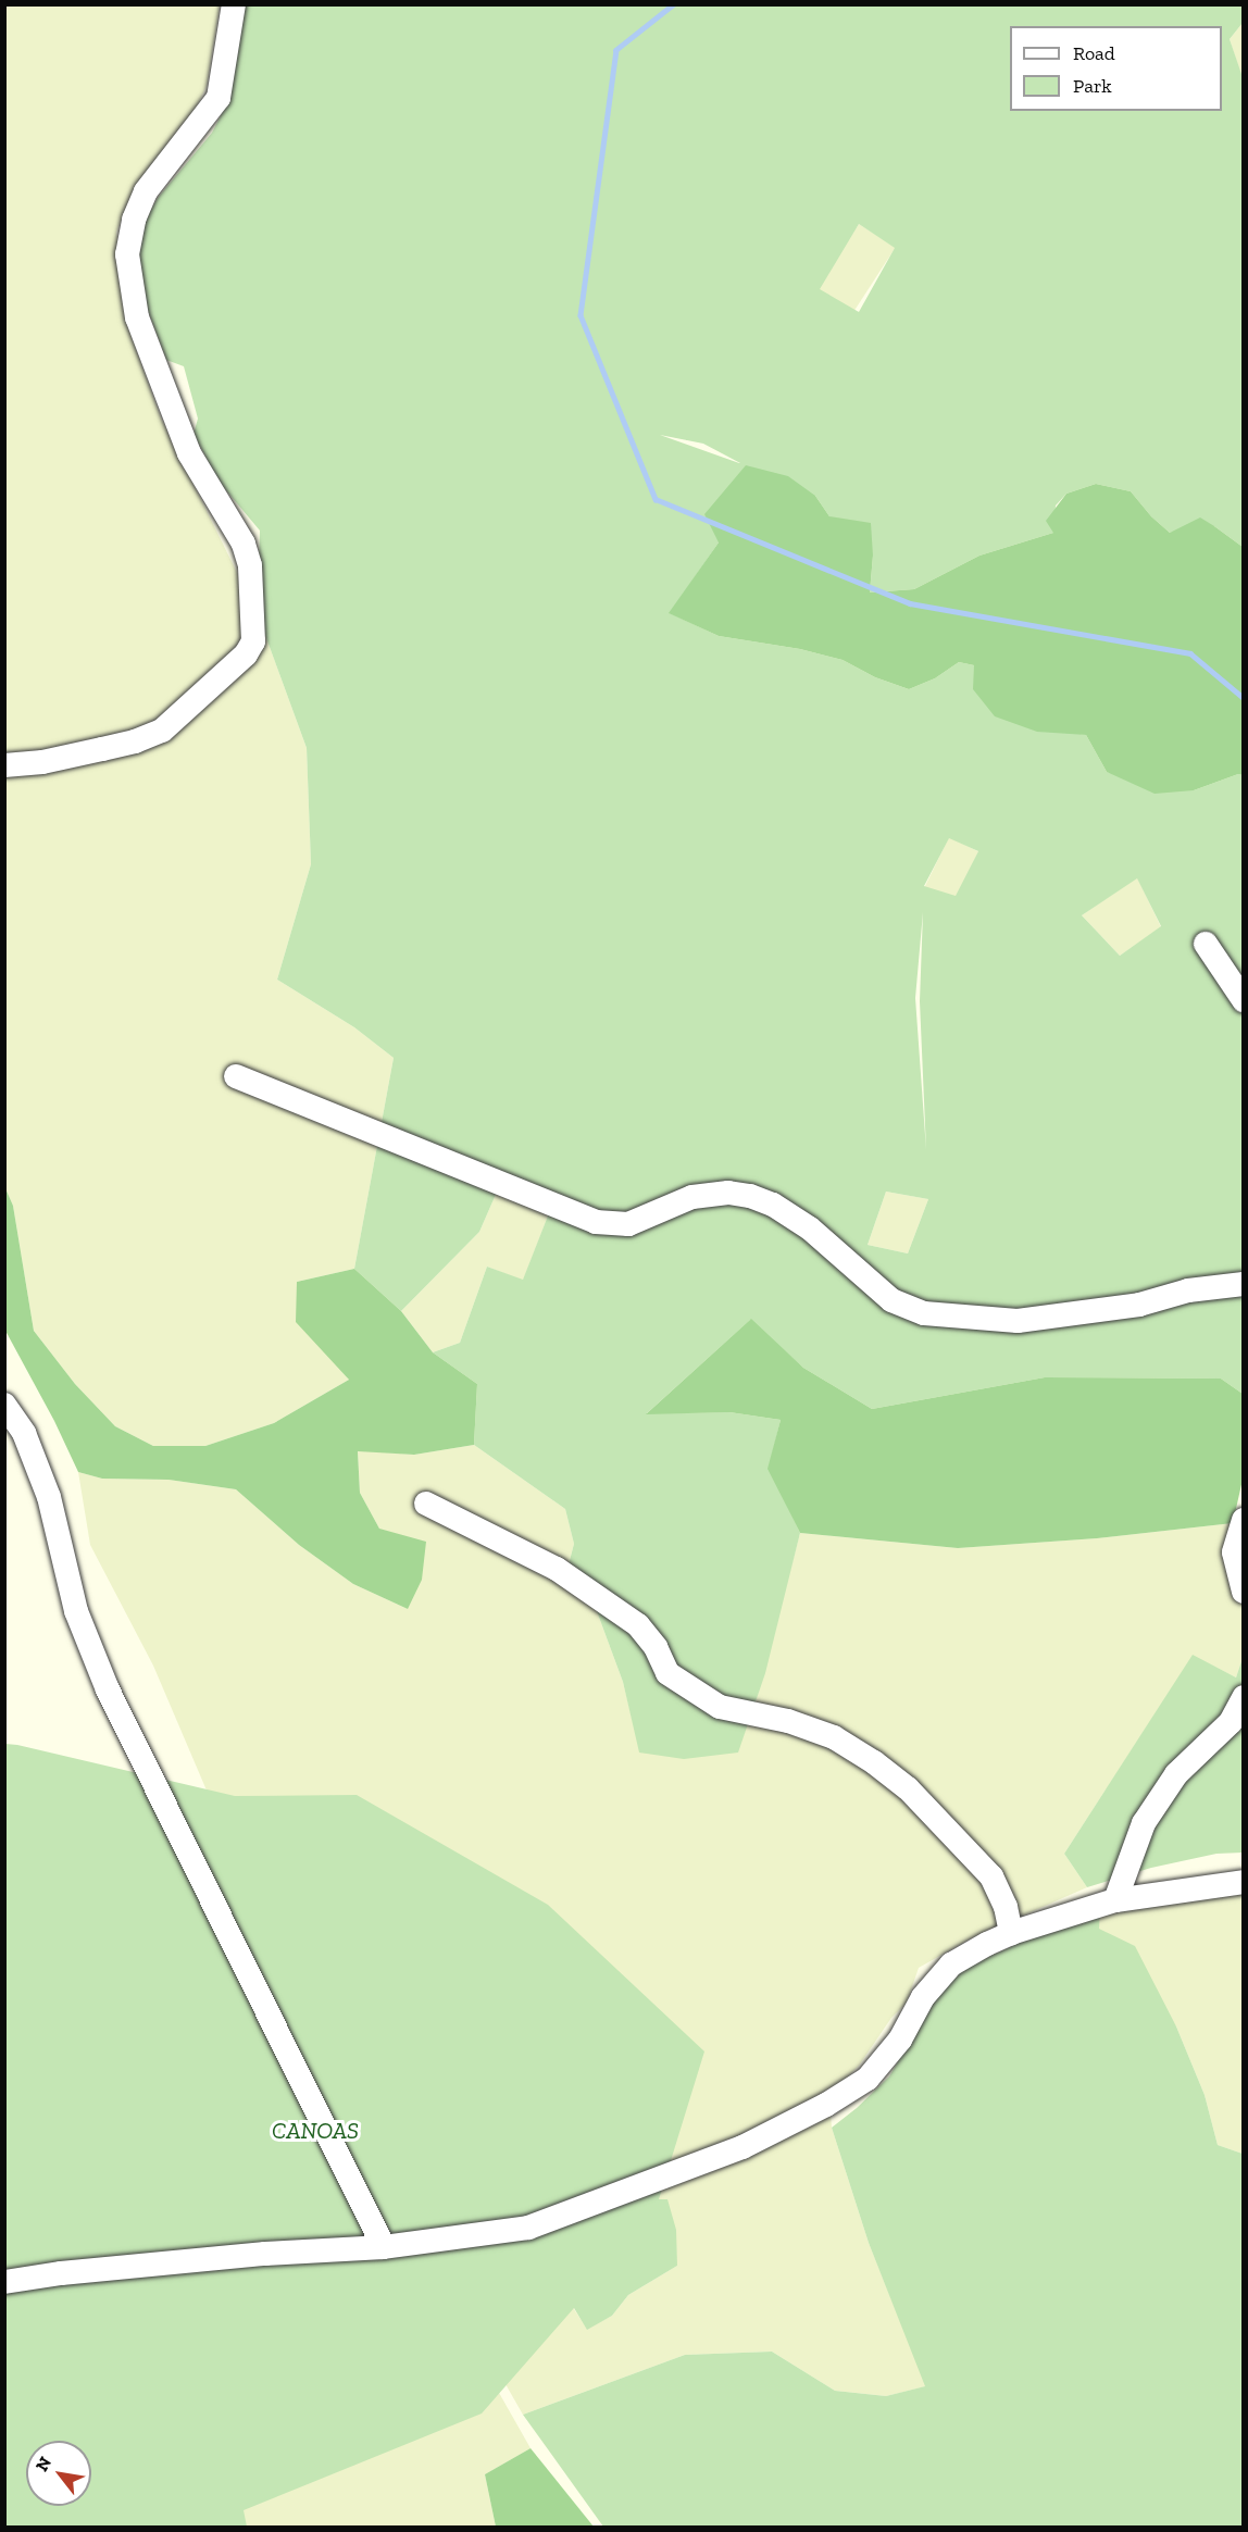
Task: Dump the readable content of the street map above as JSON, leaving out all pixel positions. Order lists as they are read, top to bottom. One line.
{"parks":["CANOAS"],"legend":["Road","Park"],"north":"top left"}
